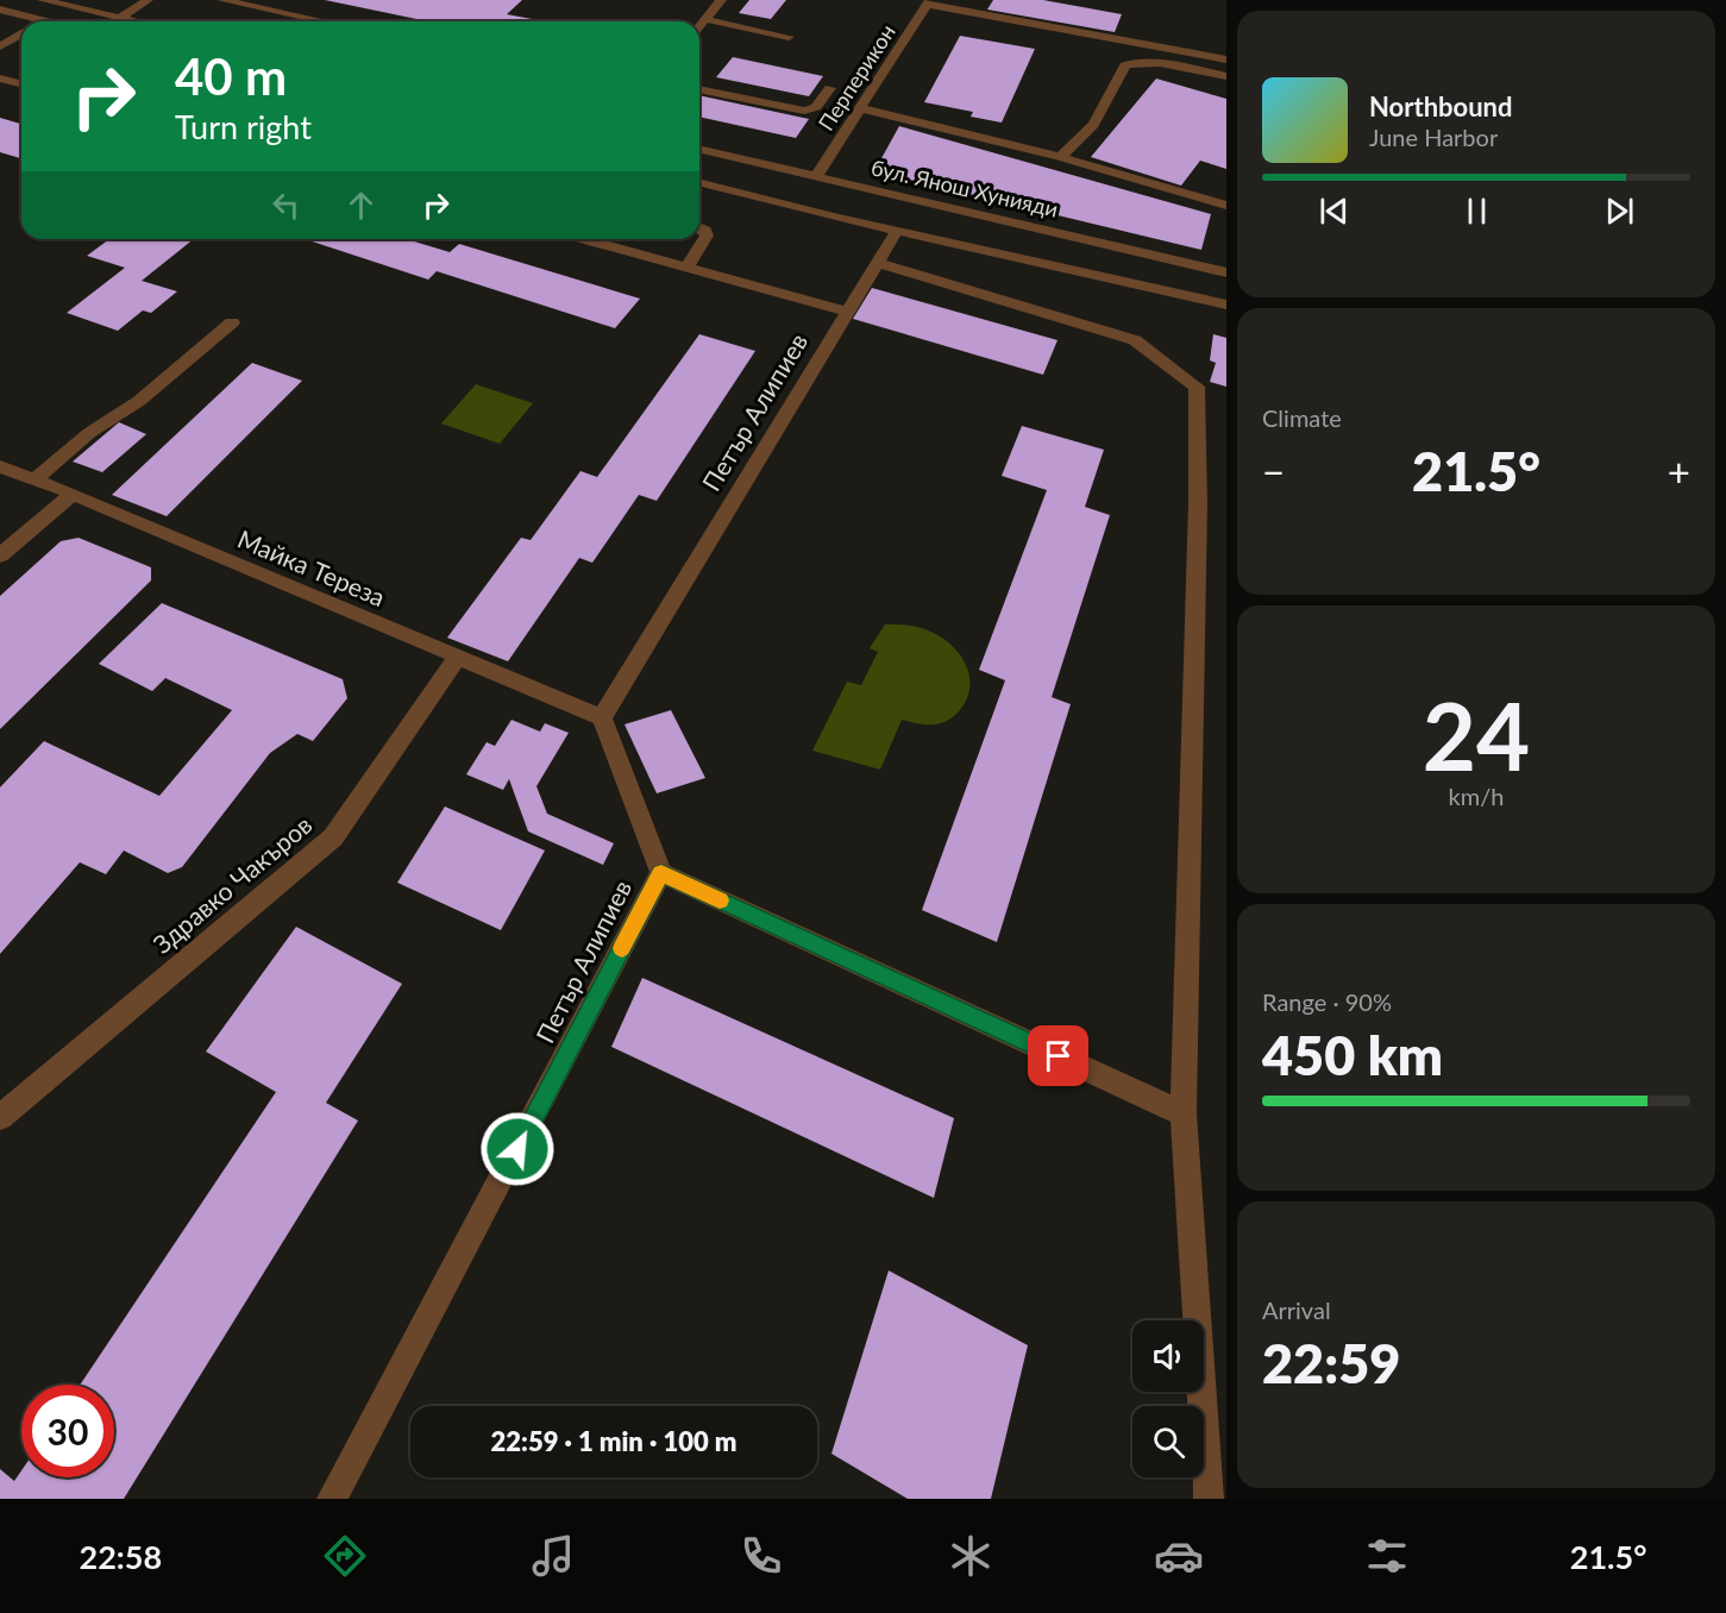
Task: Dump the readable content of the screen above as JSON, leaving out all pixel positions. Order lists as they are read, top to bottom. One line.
{"streets":{"street":["Перперикон","бул. Янош Хунияди","Петър Алипиев","Майка Тереза","Здравко Чакъров"]},"crossings":[["Перперикон","бул. Янош Хунияди"],["Петър Алипиев","Майка Тереза"],["Майка Тереза","Здравко Чакъров"]],"page":{"turn":["40 m","Turn right"],"song":["Northbound","June Harbor"],"tile":["Climate",["24","km/h"],["Range · 90%","450 km"],["Arrival","22:59"]],"heat":["−","21.5°","+"],"limit":"30","trip":"22:59 · 1 min · 100 m","tabs":["22:58","21.5°"]}}
